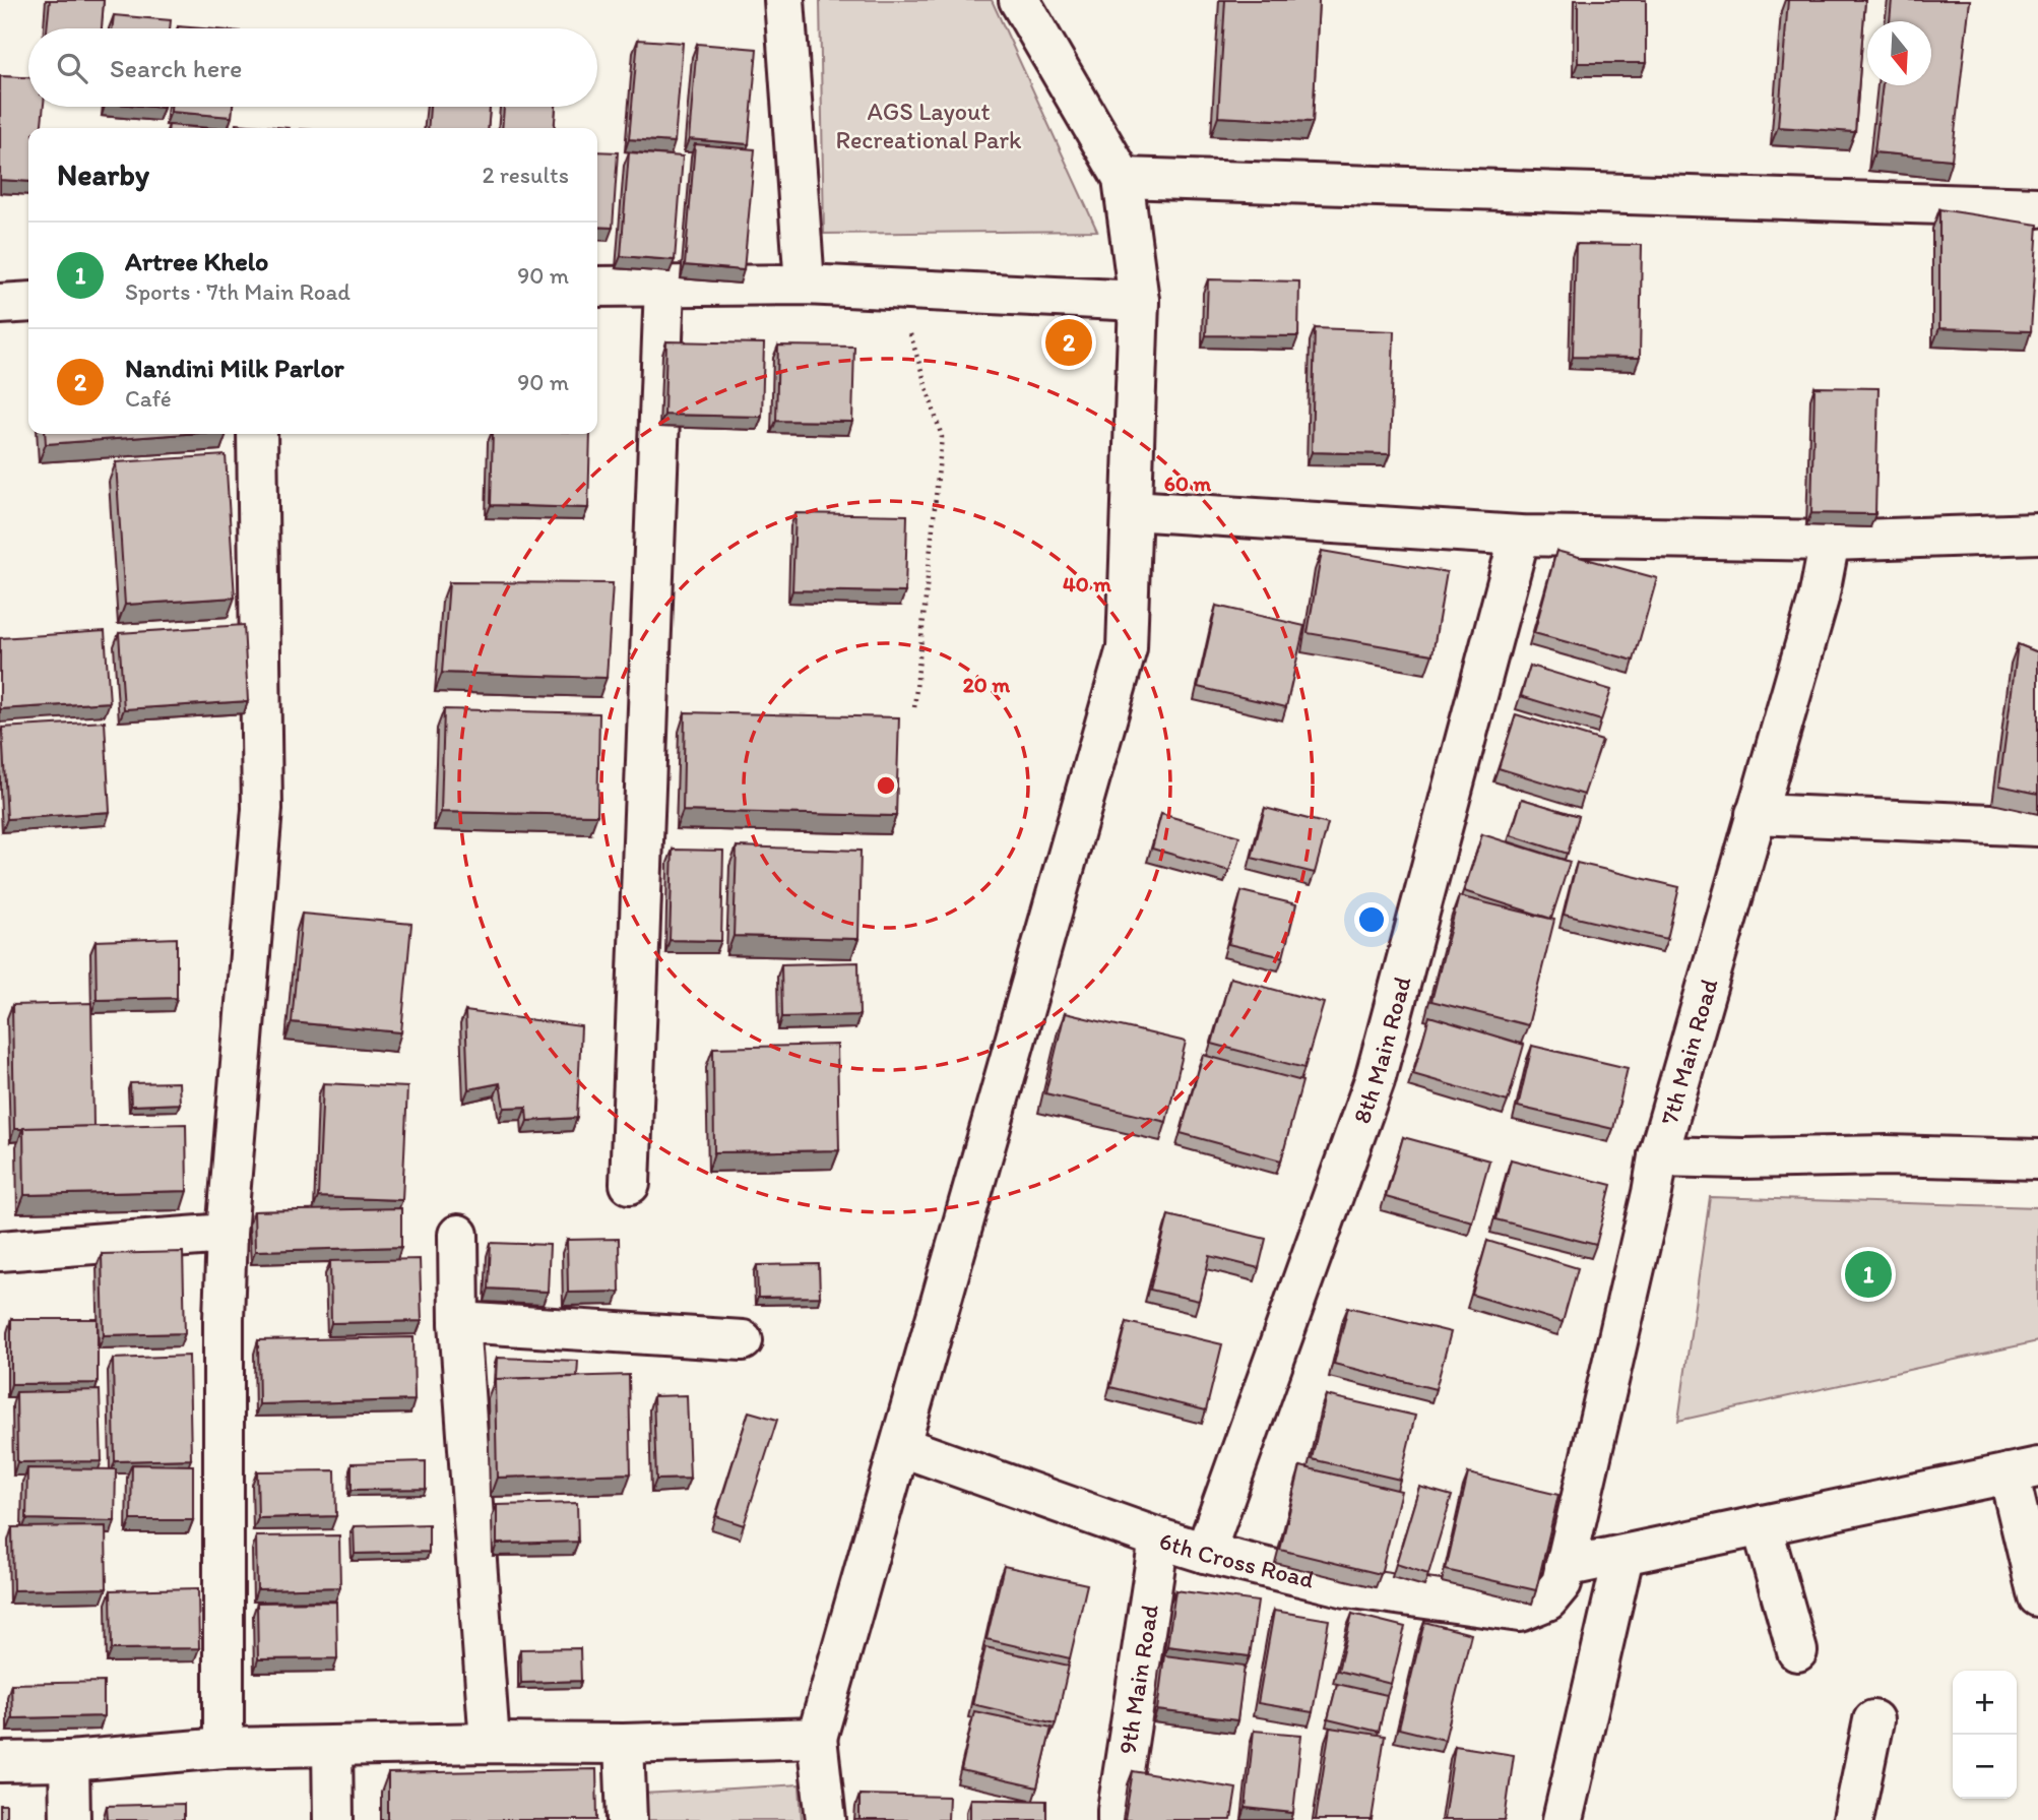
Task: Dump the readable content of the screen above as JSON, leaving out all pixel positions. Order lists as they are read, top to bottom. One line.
{"streets":{"street":["8th Main Road","7th Main Road","6th Cross Road","9th Main Road"]},"crossings":[["8th Main Road","6th Cross Road"],["7th Main Road","6th Cross Road"],["6th Cross Road","9th Main Road"]],"parks":["AGS Layout Recreational Park"],"north":"bottom","page":{"search":"Search here","heading":["Nearby","2 results"],"list":[{"mark":"1","name":"Artree Khelo","note":"Sports · 7th Main Road","value":"90 m"},{"mark":"2","name":"Nandini Milk Parlor","note":"Café","value":"90 m"}],"pins":["2","1"],"map_buttons":["+","−"]},"rings":["60 m","40 m","20 m"]}
